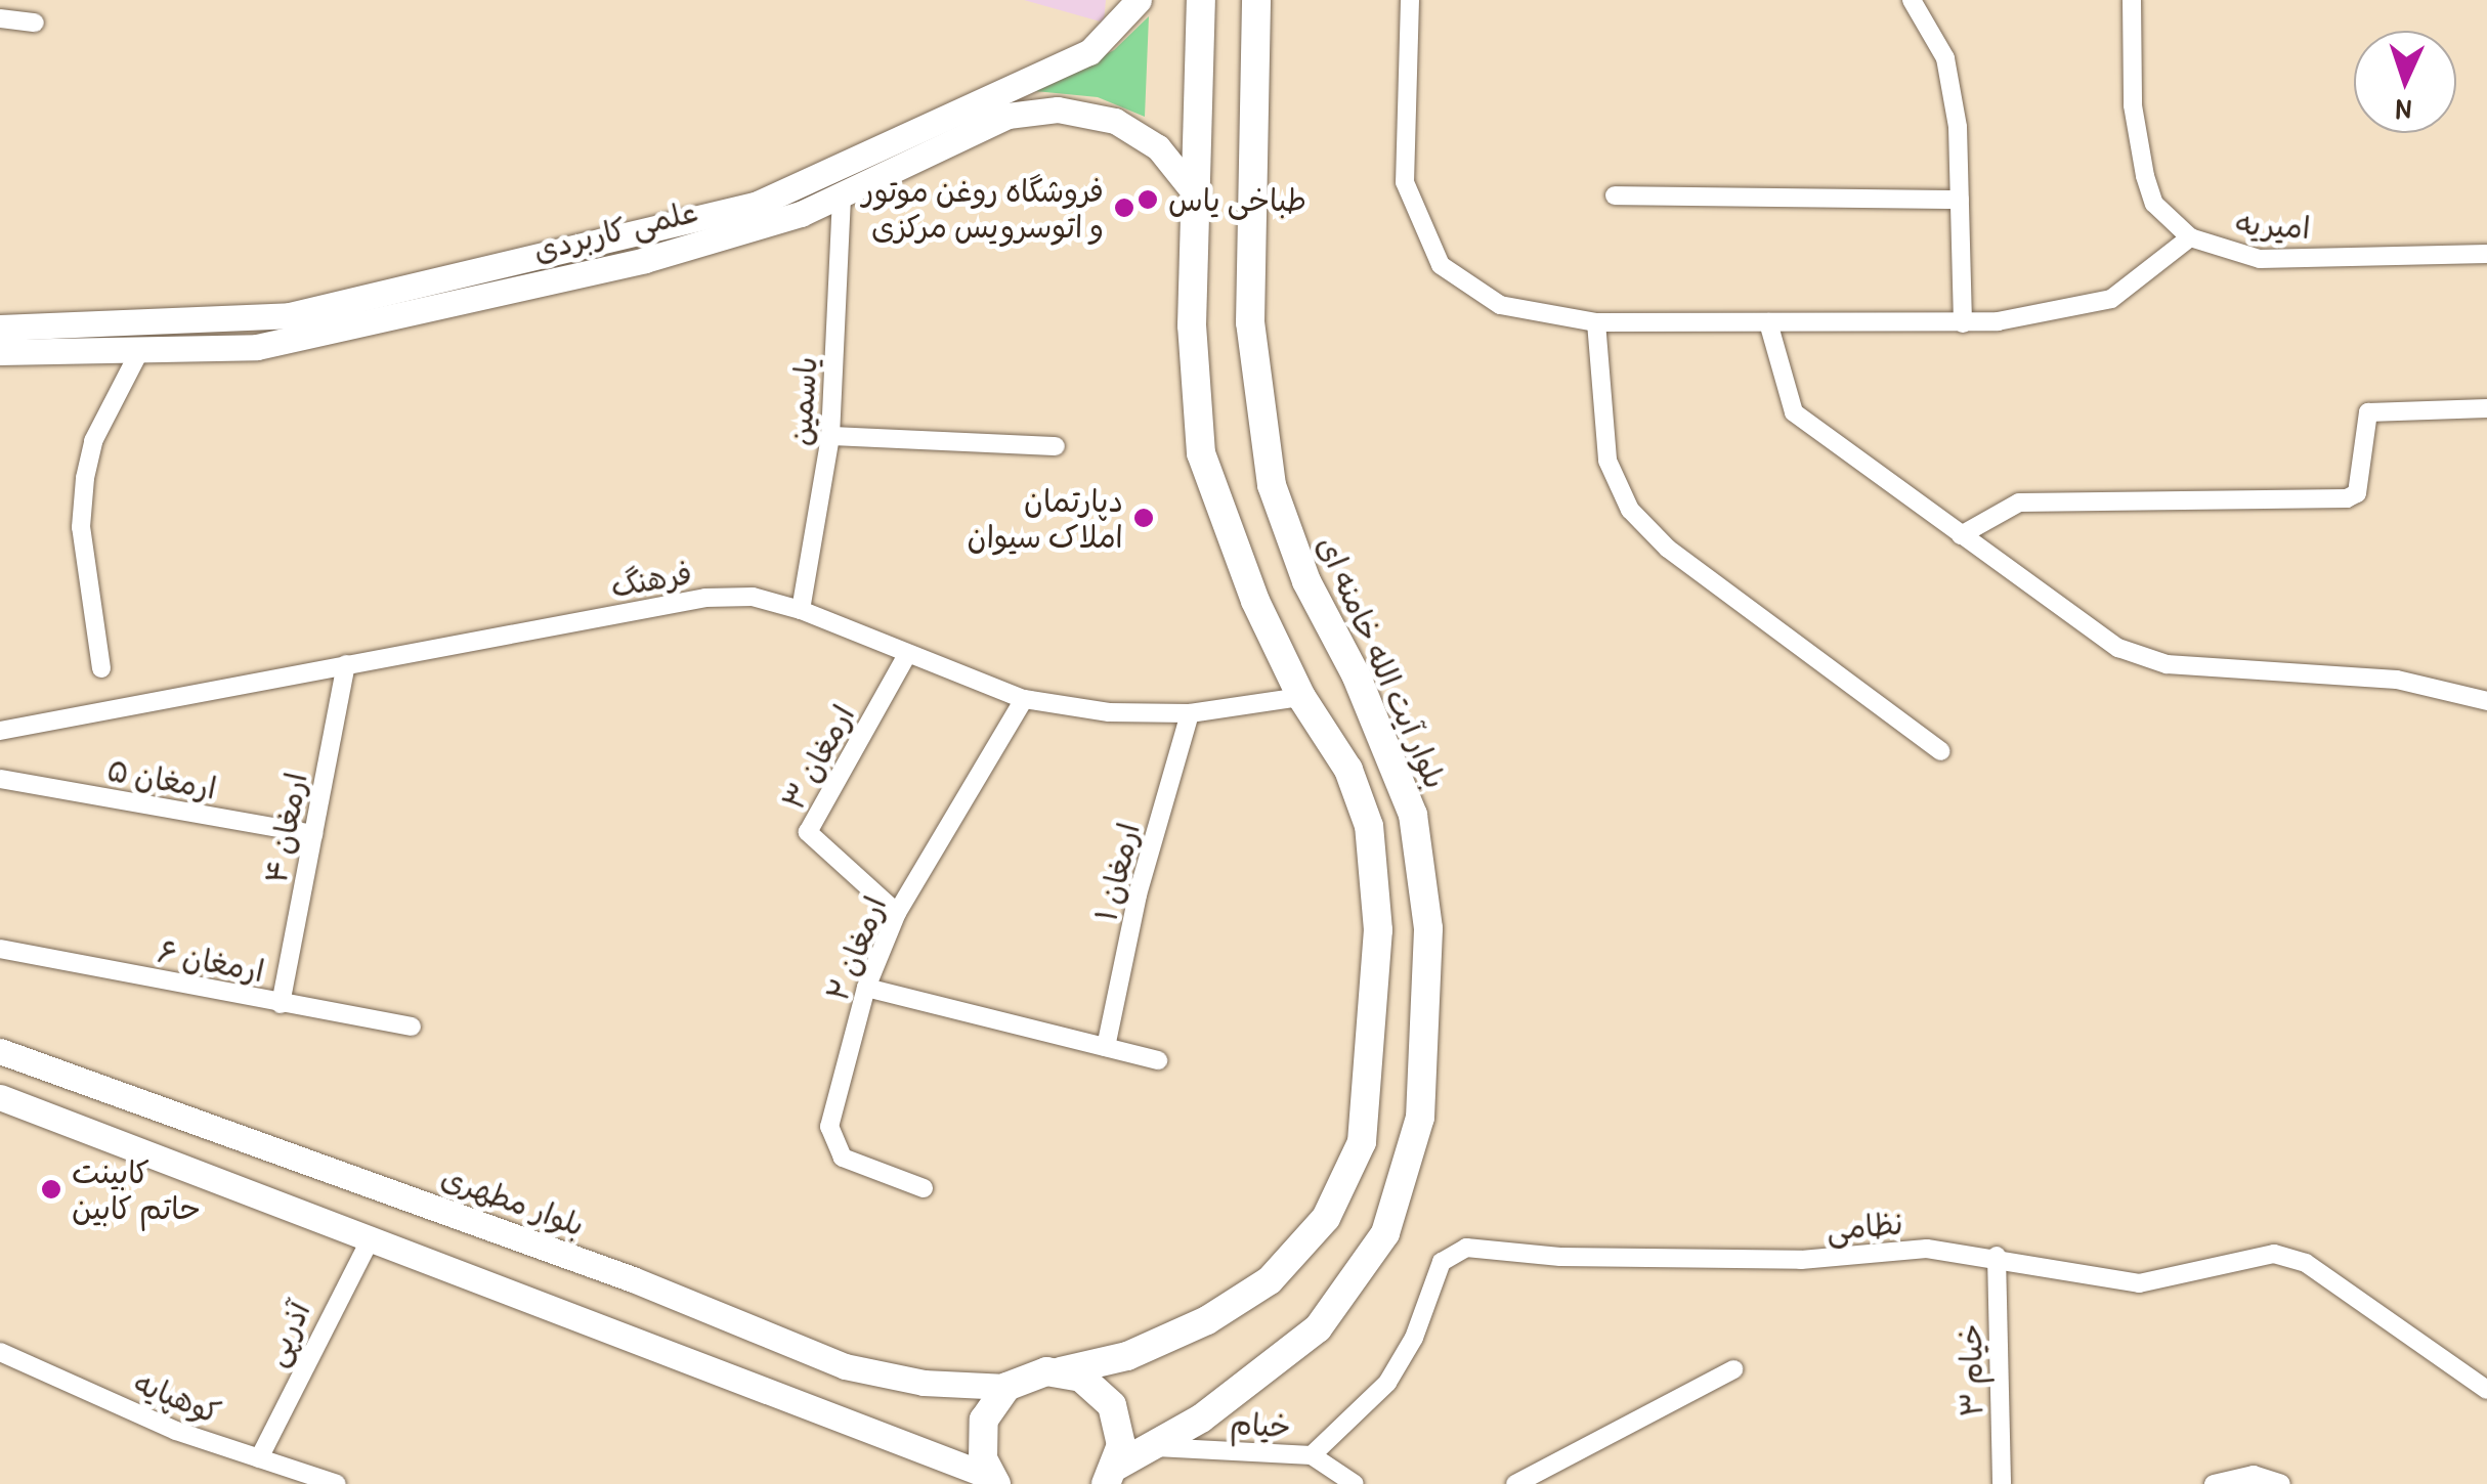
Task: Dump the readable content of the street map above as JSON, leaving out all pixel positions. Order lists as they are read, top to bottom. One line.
{"streets":{"main road":["بلوار آیت الله خامنه ای"],"street":["امیریه","علمی کاربردی","یاسمین","فرهنگ","ارمغان ۳","ارمغان ۵","ارمغان ۴","ارمغان ۱","ارمغان ۲","ارمغان ۶","بلوار مطهری","نظامی","آذرپی","خیام ۳","کوهپایه","خیام"]},"crossings":[["علمی کاربردی","یاسمین"],["یاسمین","فرهنگ"],["فرهنگ","ارمغان ۳"],["فرهنگ","ارمغان ۴"],["فرهنگ","ارمغان ۱"],["فرهنگ","ارمغان ۲"],["بلوار آیت الله خامنه ای","خیام"],["ارمغان ۳","ارمغان ۲"],["ارمغان ۵","ارمغان ۴"],["ارمغان ۴","ارمغان ۶"],["نظامی","خیام ۳"],["نظامی","خیام"],["آذرپی","کوهپایه"]],"places":["طباخی یاس","فروشگاه روغن موتور و اتوسرویس مرکزی","دپارتمان املاک سیوان","کابینت حاتم کابین"],"north":"bottom"}
